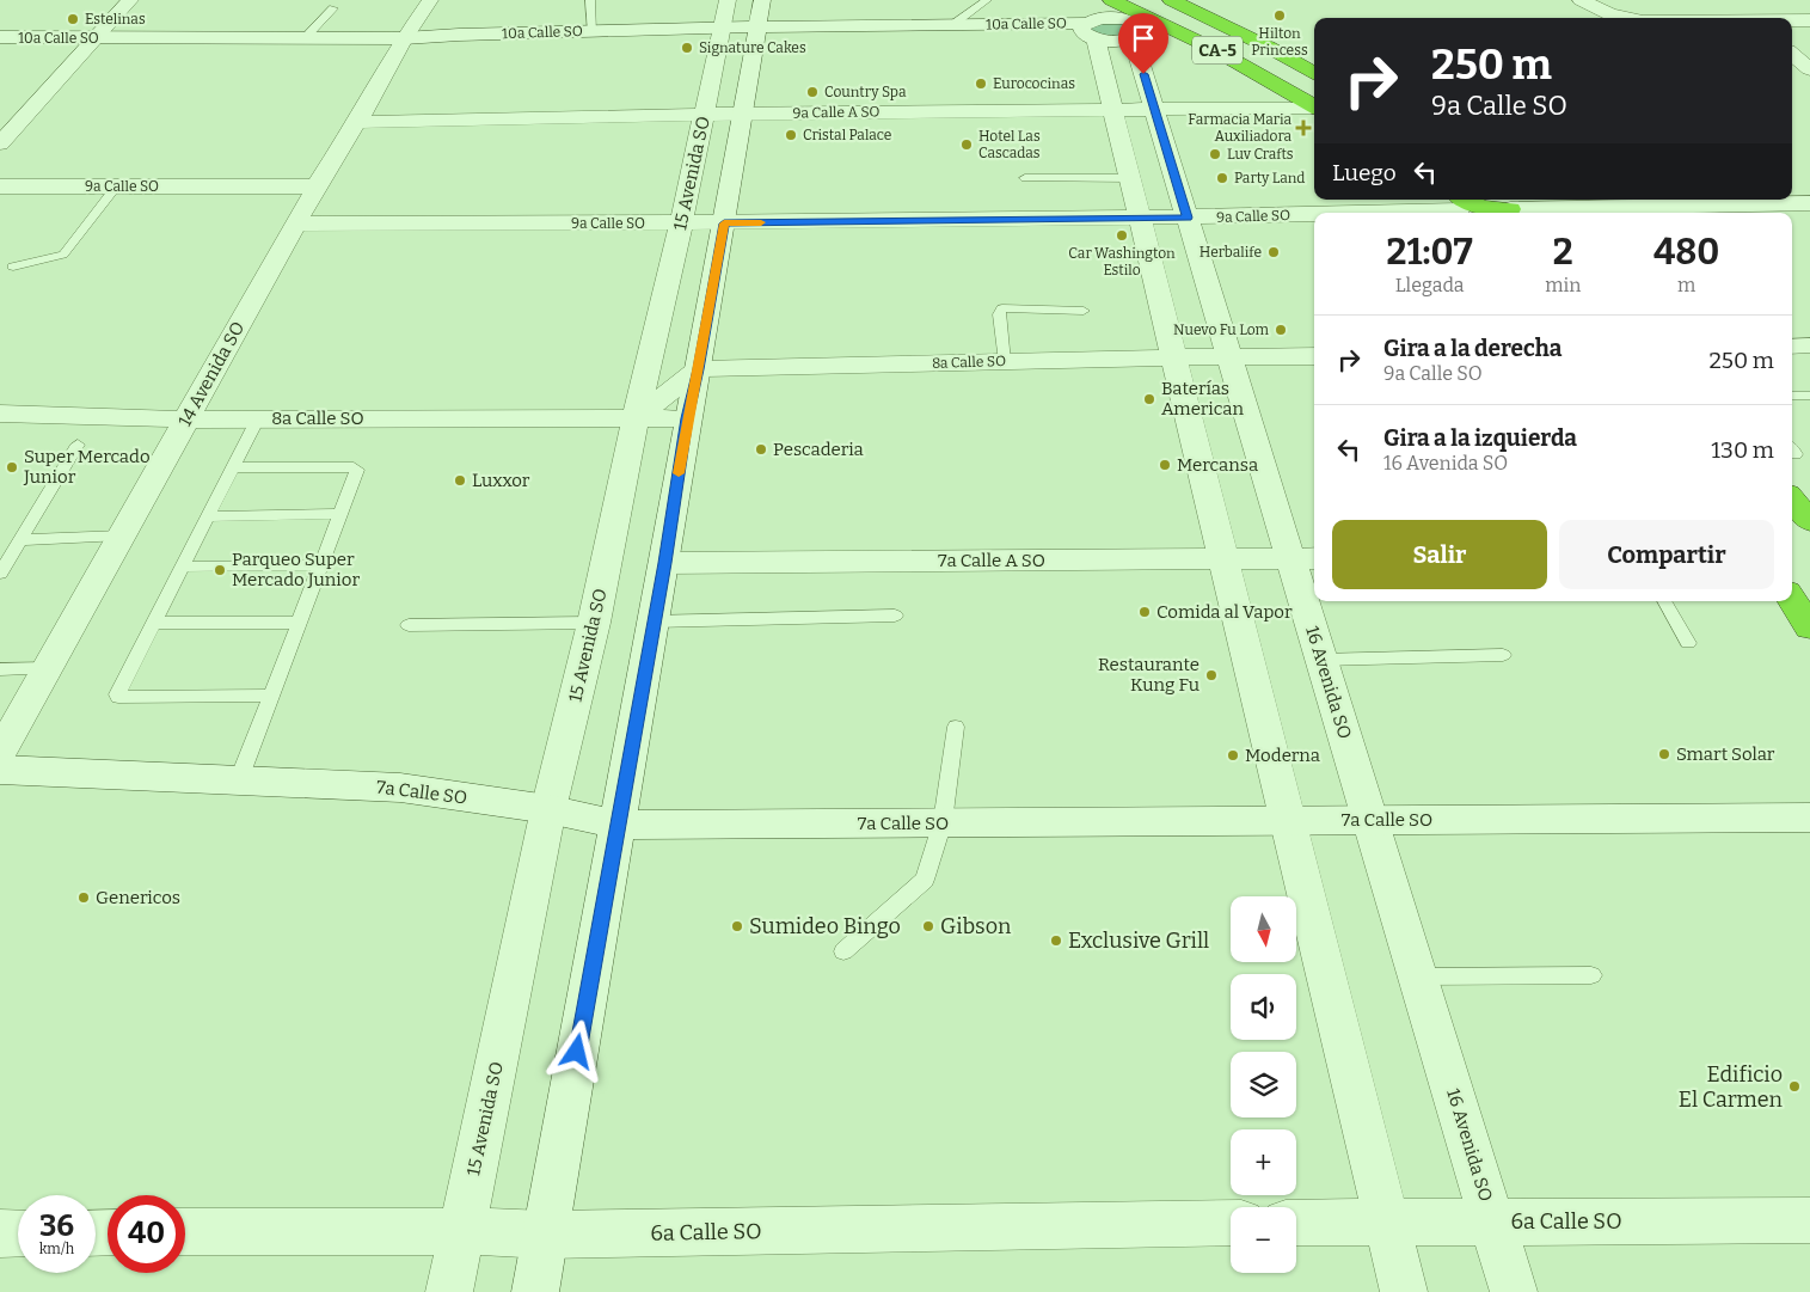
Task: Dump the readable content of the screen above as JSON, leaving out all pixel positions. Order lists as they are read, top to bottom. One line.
{"streets":{"highway":["CA-5"],"street":["10a Calle SO","9a Calle A SO","15 Avenida SO","9a Calle SO","8a Calle SO","14 Avenida SO","7a Calle A SO","16 Avenida SO","7a Calle SO","6a Calle SO"]},"crossings":[["10a Calle SO","CA-5"],["10a Calle SO","15 Avenida SO"],["10a Calle SO","14 Avenida SO"],["CA-5","16 Avenida SO"],["9a Calle A SO","15 Avenida SO"],["9a Calle A SO","14 Avenida SO"],["9a Calle A SO","16 Avenida SO"],["15 Avenida SO","9a Calle SO"],["15 Avenida SO","8a Calle SO"],["15 Avenida SO","7a Calle SO"],["15 Avenida SO","6a Calle SO"],["9a Calle SO","14 Avenida SO"],["9a Calle SO","16 Avenida SO"],["8a Calle SO","14 Avenida SO"],["8a Calle SO","16 Avenida SO"],["7a Calle A SO","16 Avenida SO"],["16 Avenida SO","7a Calle SO"],["16 Avenida SO","6a Calle SO"]],"places":{"other":["Hilton Princess","Estelinas","Signature Cakes","Eurococinas","Country Spa","Cristal Palace","Hotel Las Cascadas","Luv Crafts","Party Land","Car Washington Estilo","Herbalife","Nuevo Fu Lom","Baterías American","Pescaderia","Mercansa","Super Mercado Junior","Luxxor","Parqueo Super Mercado Junior","Comida al Vapor","Restaurante Kung Fu","Smart Solar","Moderna","Genericos","Sumideo Bingo","Gibson","Exclusive Grill","Edificio El Carmen"],"health":["Farmacia Maria Auxiliadora"]},"north":"bottom","page":{"turn":["250 m","9a Calle SO"],"then":"Luego","eta":["21:07","Llegada","2","min","480","m"],"list":[{"name":"Gira a la derecha","note":"9a Calle SO","value":"250 m"},{"name":"Gira a la izquierda","note":"16 Avenida SO","value":"130 m"}],"buttons":["Salir","Compartir"],"map_buttons":["+","−"],"speed":"36 km/h","limit":"40"}}
